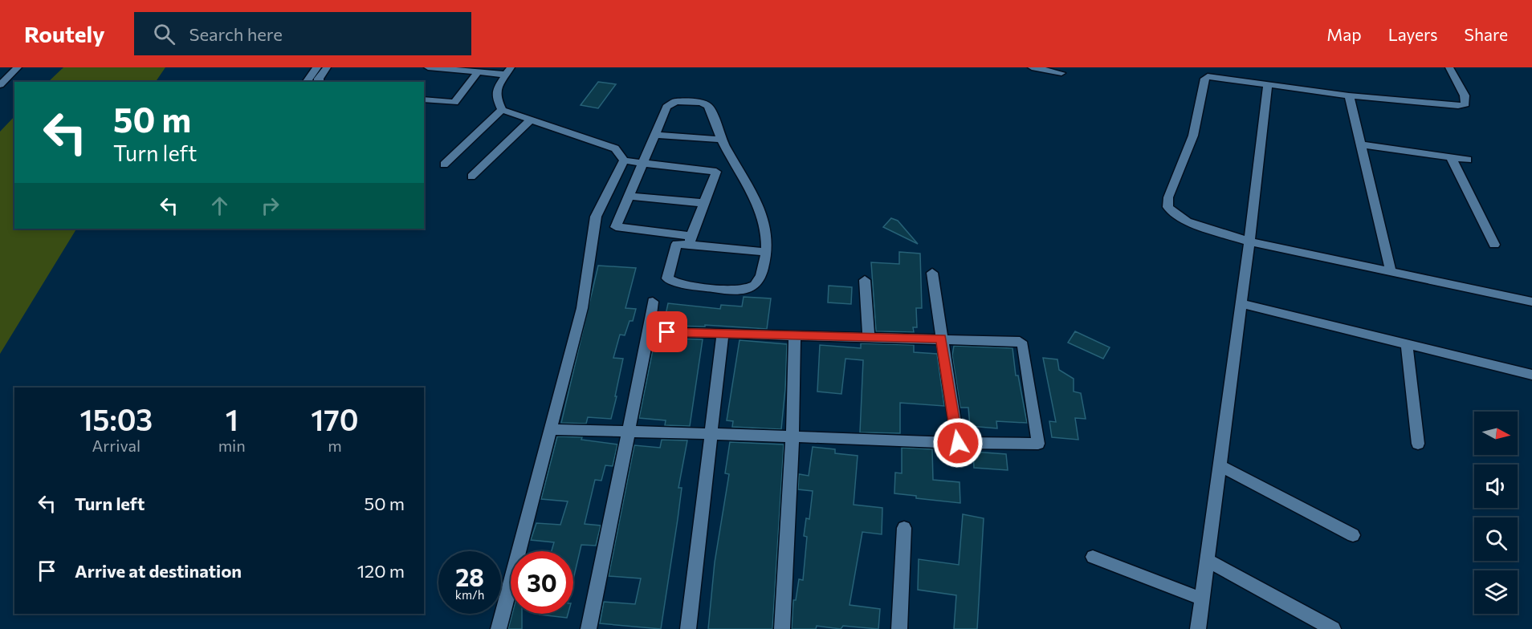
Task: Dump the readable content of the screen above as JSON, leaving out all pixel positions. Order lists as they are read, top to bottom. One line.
{"north":"right","page":{"header":"Routely","search":"Search here","nav":["Map","Layers","Share"],"turn":["50 m","Turn left"],"eta":["15:03","Arrival","1","min","170","m"],"list":[{"name":"Turn left","value":"50 m"},{"name":"Arrive at destination","value":"120 m"}],"speed":"28 km/h","limit":"30"}}
